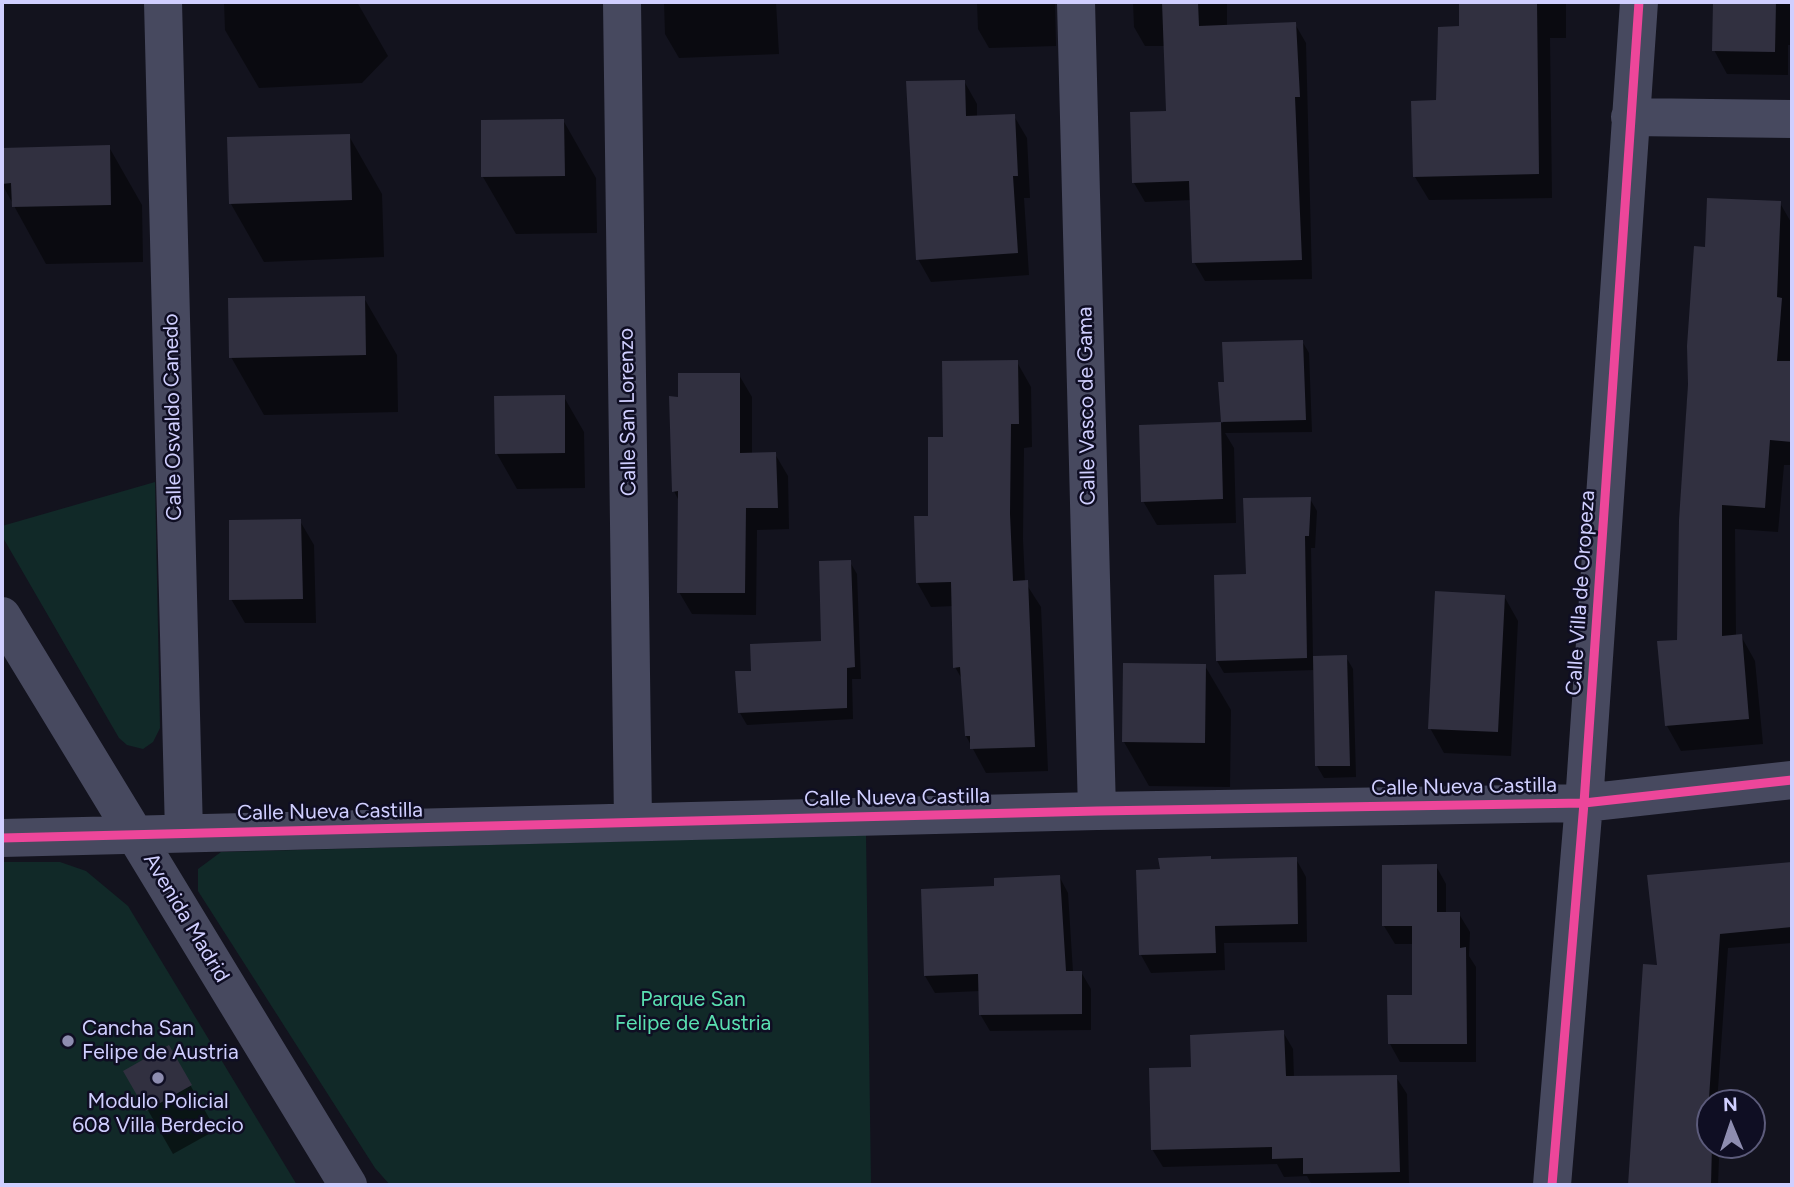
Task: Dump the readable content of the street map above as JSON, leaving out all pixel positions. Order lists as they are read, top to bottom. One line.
{"streets":{"street":["Calle Vasco de Gama","Calle San Lorenzo","Calle Osvaldo Canedo","Calle Villa de Oropeza","Calle Nueva Castilla","Avenida Madrid"]},"crossings":[["Calle Vasco de Gama","Calle Nueva Castilla"],["Calle San Lorenzo","Calle Nueva Castilla"],["Calle Osvaldo Canedo","Calle Nueva Castilla"],["Calle Villa de Oropeza","Calle Nueva Castilla"],["Calle Nueva Castilla","Avenida Madrid"]],"parks":["Parque San Felipe de Austria"],"places":["Cancha San Felipe de Austria","Modulo Policial 608 Villa Berdecio"],"north":"top"}
